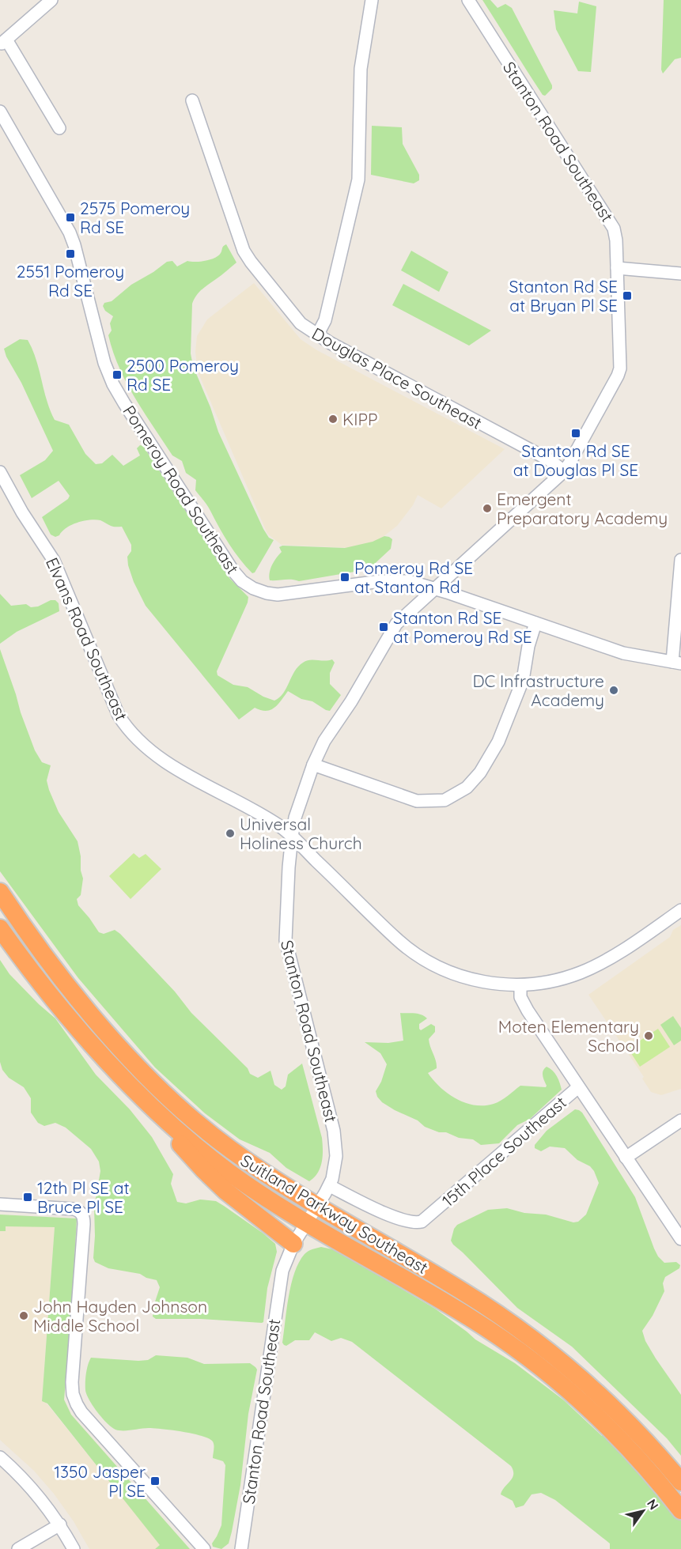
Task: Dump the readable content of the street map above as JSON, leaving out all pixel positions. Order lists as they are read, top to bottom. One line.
{"streets":{"highway":["Suitland Parkway Southeast"],"street":["Stanton Road Southeast","Douglas Place Southeast","Pomeroy Road Southeast","Elvans Road Southeast","15th Place Southeast"]},"crossings":[["Stanton Road Southeast","Douglas Place Southeast"],["Stanton Road Southeast","Pomeroy Road Southeast"],["Stanton Road Southeast","Elvans Road Southeast"],["Stanton Road Southeast","15th Place Southeast"],["Stanton Road Southeast","Suitland Parkway Southeast"]],"places":{"transit":["2575 Pomeroy Rd SE","2551 Pomeroy Rd SE","Stanton Rd SE at Bryan Pl SE","2500 Pomeroy Rd SE","Stanton Rd SE at Douglas Pl SE","Pomeroy Rd SE at Stanton Rd","Stanton Rd SE at Pomeroy Rd SE","12th Pl SE at Bruce Pl SE","1350 Jasper Pl SE"],"other":["KIPP","Emergent Preparatory Academy","DC Infrastructure Academy","Universal Holiness Church","Moten Elementary School","John Hayden Johnson Middle School"]},"north":"top right"}
